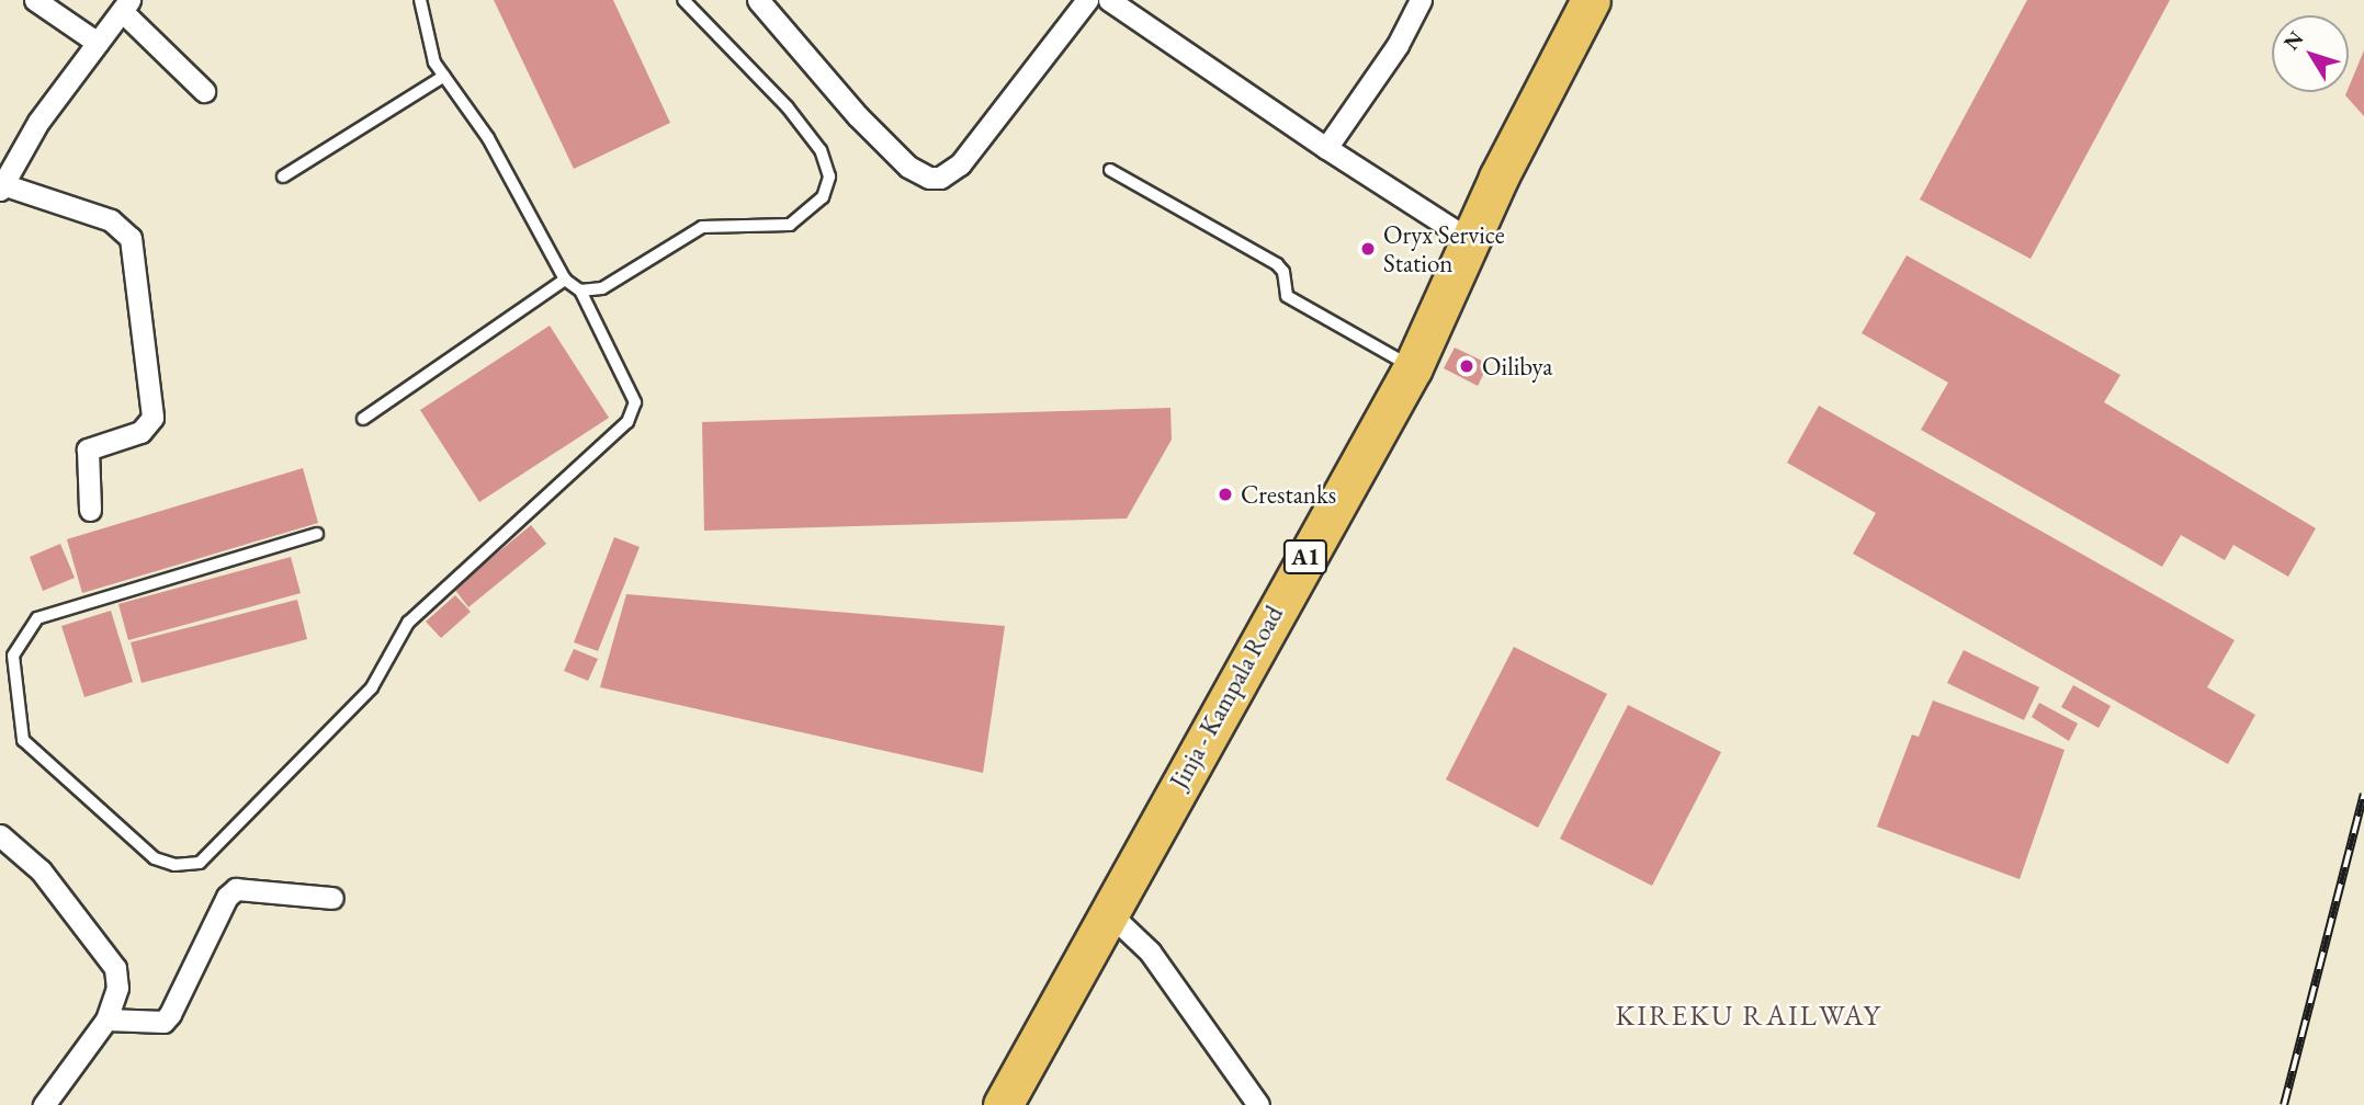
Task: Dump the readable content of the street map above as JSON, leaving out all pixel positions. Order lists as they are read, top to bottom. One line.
{"streets":{"highway":["A1","Jinja - Kampala Road"]},"districts":["KIREKU RAILWAY"],"places":["Oryx Service Station","Oilibya","Crestanks"],"north":"top left"}
